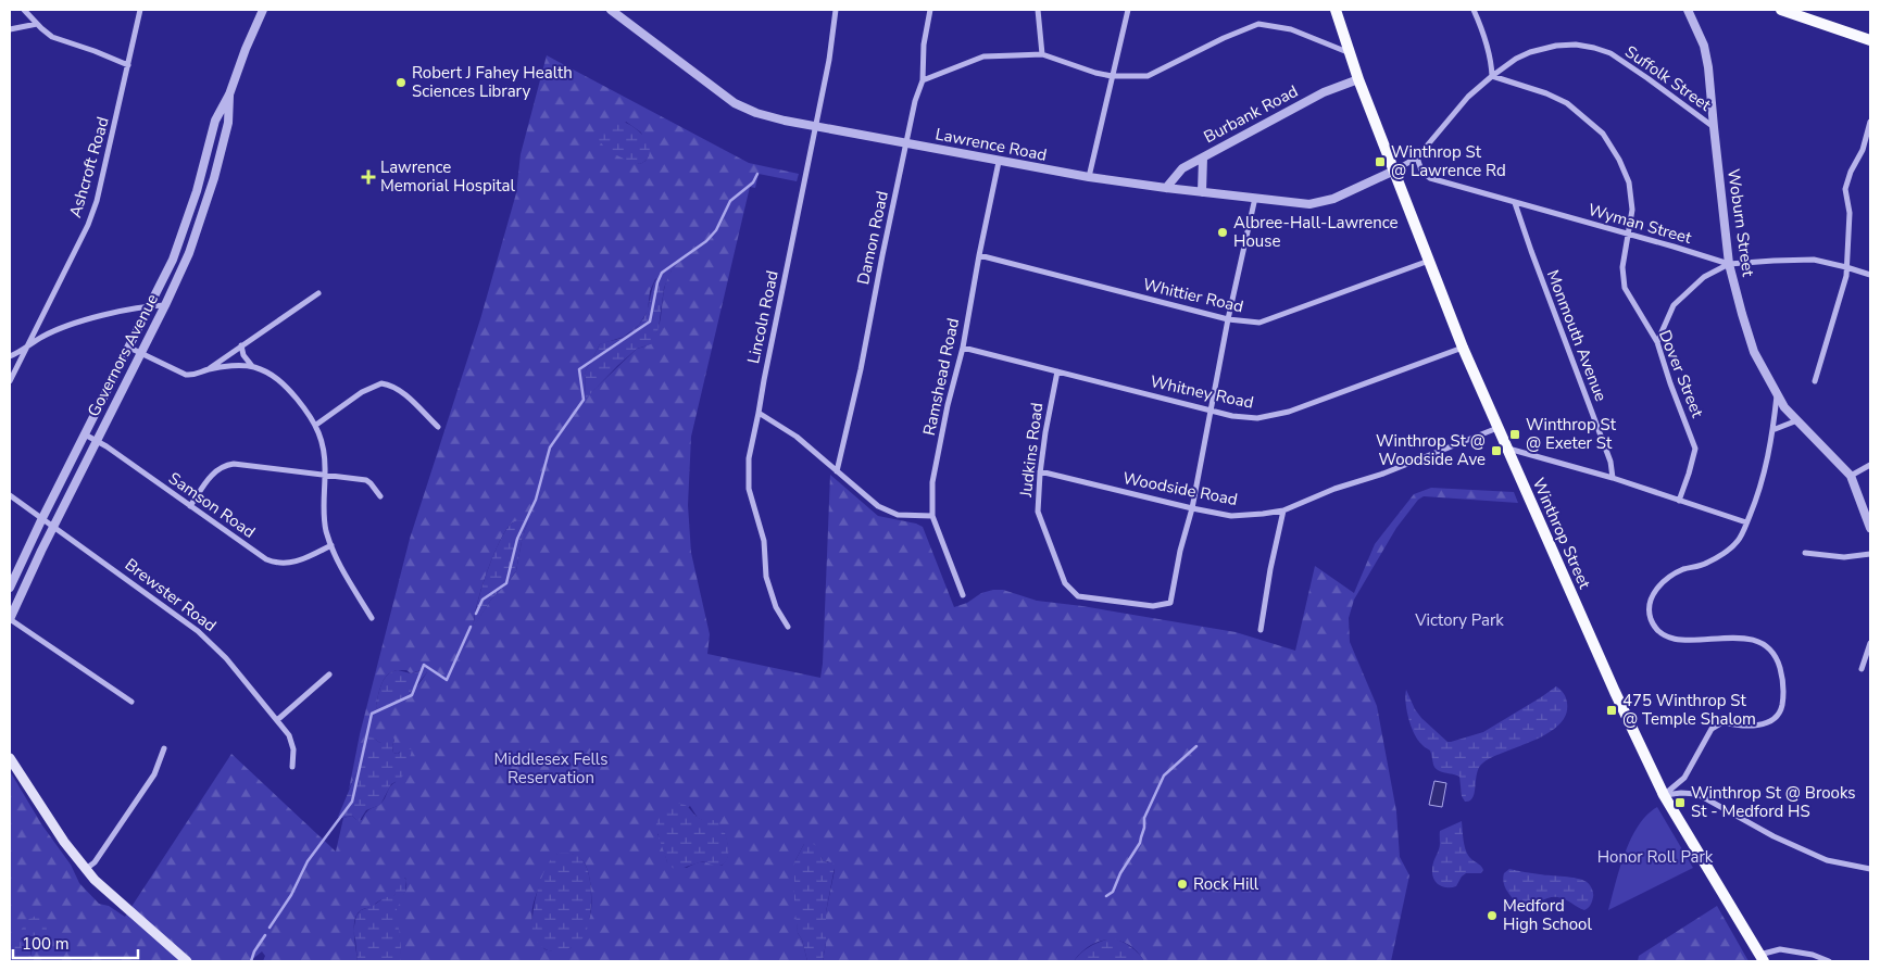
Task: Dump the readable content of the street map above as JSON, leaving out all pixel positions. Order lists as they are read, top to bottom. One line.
{"streets":{"main road":["Winthrop Street"],"street":["Suffolk Street","Burbank Road","Lawrence Road","Ashcroft Road","Woburn Street","Wyman Street","Damon Road","Whittier Road","Lincoln Road","Monmouth Avenue","Governors Avenue","Dover Street","Ramshead Road","Whitney Road","Judkins Road","Woodside Road","Samson Road","Brewster Road"]},"crossings":[["Suffolk Street","Lawrence Road"],["Suffolk Street","Woburn Street"],["Suffolk Street","Wyman Street"],["Suffolk Street","Dover Street"],["Suffolk Street","Winthrop Street"],["Burbank Road","Lawrence Road"],["Burbank Road","Winthrop Street"],["Lawrence Road","Damon Road"],["Lawrence Road","Lincoln Road"],["Lawrence Road","Ramshead Road"],["Lawrence Road","Winthrop Street"],["Woburn Street","Wyman Street"],["Wyman Street","Monmouth Avenue"],["Wyman Street","Dover Street"],["Whittier Road","Ramshead Road"],["Whittier Road","Winthrop Street"],["Governors Avenue","Samson Road"],["Governors Avenue","Brewster Road"],["Ramshead Road","Whitney Road"],["Whitney Road","Judkins Road"],["Whitney Road","Winthrop Street"],["Judkins Road","Woodside Road"],["Woodside Road","Winthrop Street"]],"parks":["Victory Park","Middlesex Fells Reservation","Honor Roll Park"],"places":{"other":["Robert J Fahey Health Sciences Library","Albree-Hall-Lawrence House","Rock Hill","Medford High School"],"transit":["Winthrop St @ Lawrence Rd","Winthrop St @ Exeter St","Winthrop St @ Woodside Ave","475 Winthrop St @ Temple Shalom","Winthrop St @ Brooks St - Medford HS"],"health":["Lawrence Memorial Hospital"]},"scale_bar":"100 m"}
